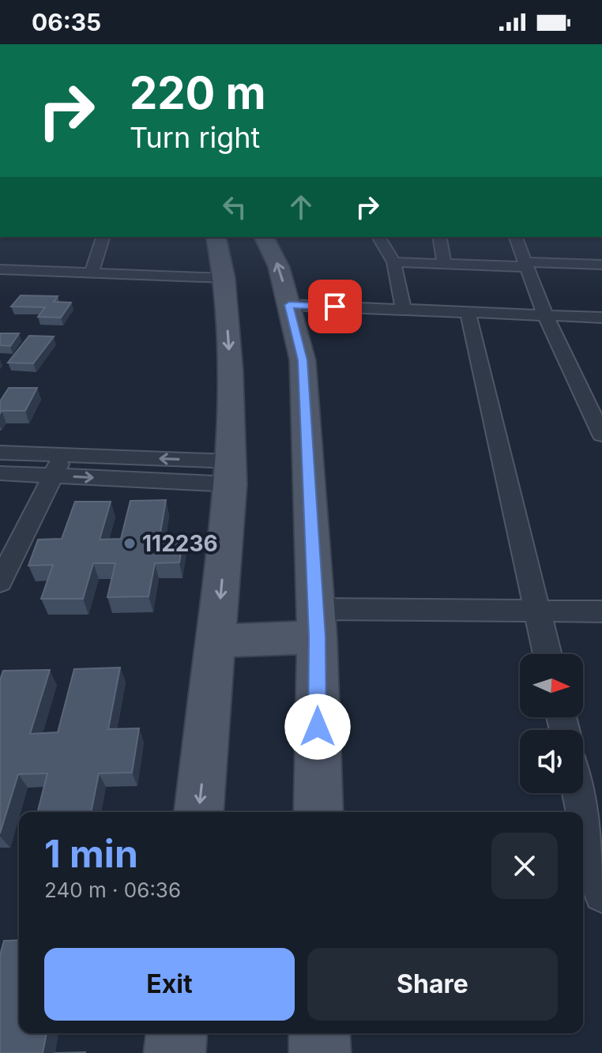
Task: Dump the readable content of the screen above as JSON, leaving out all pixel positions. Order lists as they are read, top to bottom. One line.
{"places":["112236"],"north":"right","page":{"status":"06:35","turn":["220 m","Turn right"],"heading":["1 min","240 m · 06:36"],"buttons":["Exit","Share"]}}
